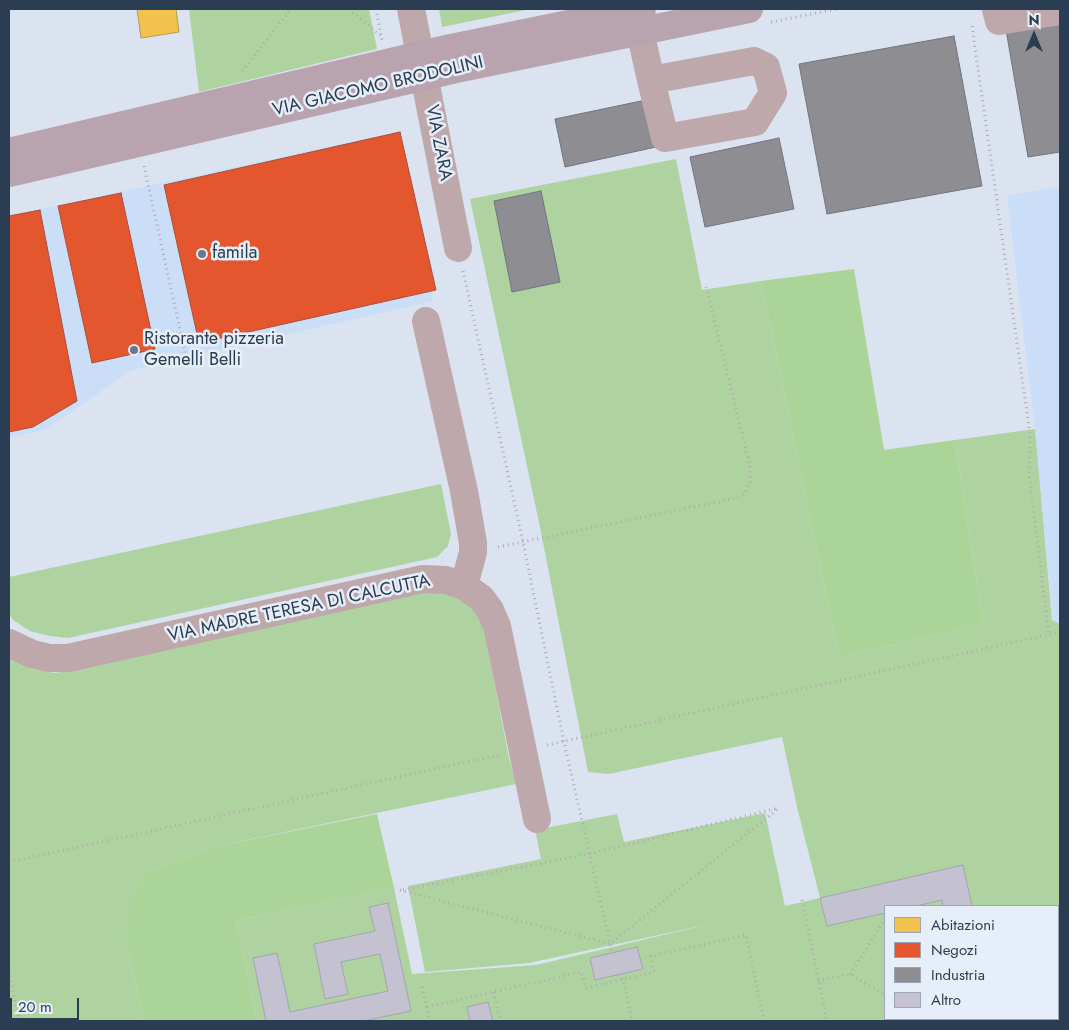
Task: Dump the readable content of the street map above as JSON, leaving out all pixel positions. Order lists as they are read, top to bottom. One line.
{"streets":{"main road":["VIA GIACOMO BRODOLINI"],"street":["VIA ZARA","VIA MADRE TERESA DI CALCUTTA"]},"crossings":[["VIA GIACOMO BRODOLINI","VIA ZARA"]],"places":["famila","Ristorante pizzeria Gemelli Belli"],"legend":["Abitazioni","Negozi","Industria","Altro"],"scale_bar":"20 m","north":"top"}
